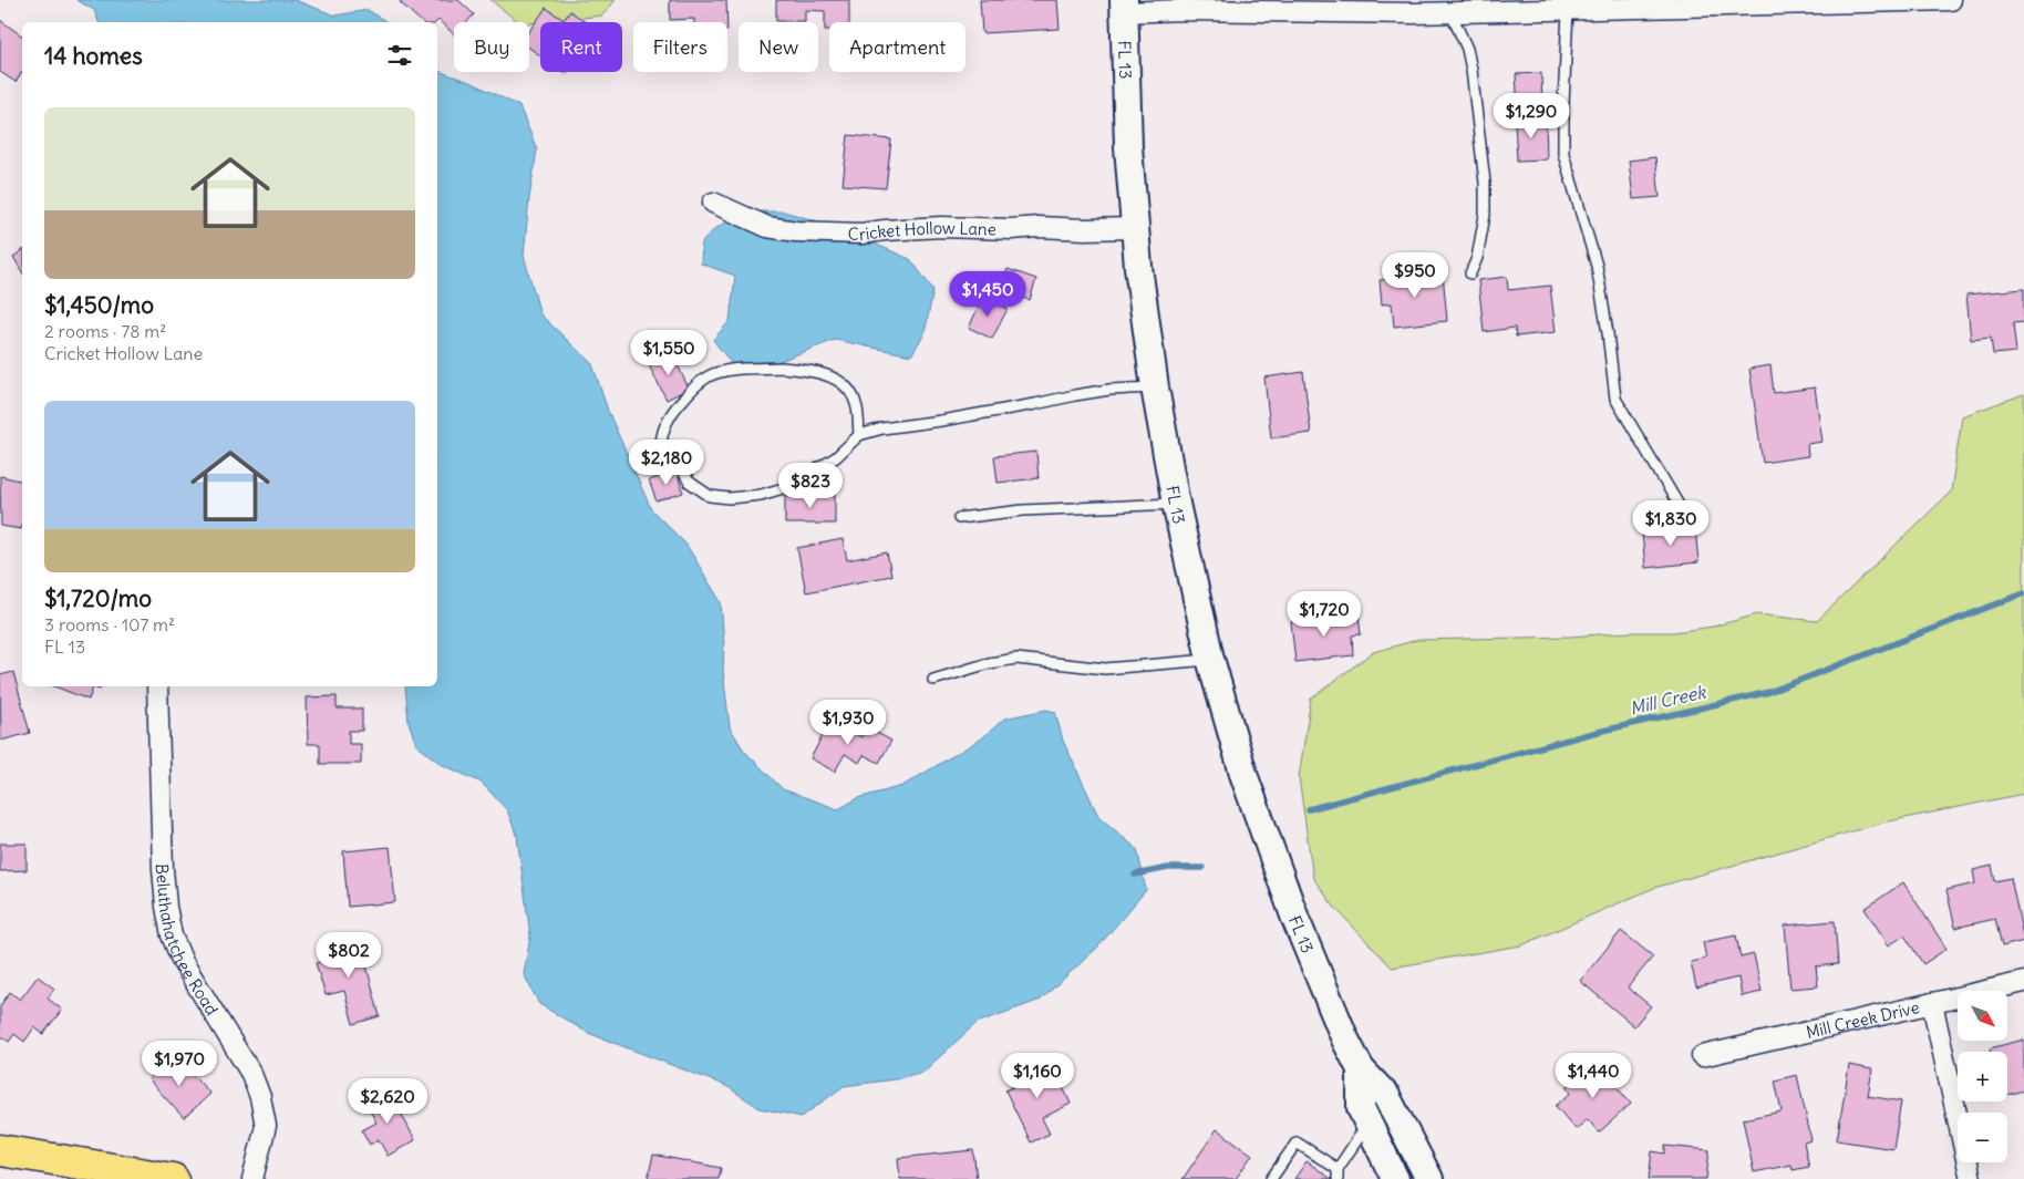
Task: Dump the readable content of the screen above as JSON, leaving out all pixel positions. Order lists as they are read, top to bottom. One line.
{"streets":{"main road":["FL 13"],"street":["Cricket Hollow Lane","Beluthahatchee Road","Mill Creek Drive"]},"crossings":[["FL 13","Cricket Hollow Lane"]],"water":["Mill Creek"],"north":"bottom right","page":{"chip":["Buy","Rent","Filters","New","Apartment"],"heading":"14 homes","list":[{"name":"$1,450/mo","note":"2 rooms · 78 m² · Cricket Hollow Lane"},{"name":"$1,720/mo","note":"3 rooms · 107 m² · FL 13"}],"price":["$1,290","$950","$1,450","$1,550","$2,180","$823","$1,830","$1,720","$1,930","$802","$1,970","$1,160","$1,440","$2,620"],"map_buttons":["+","−"]}}
